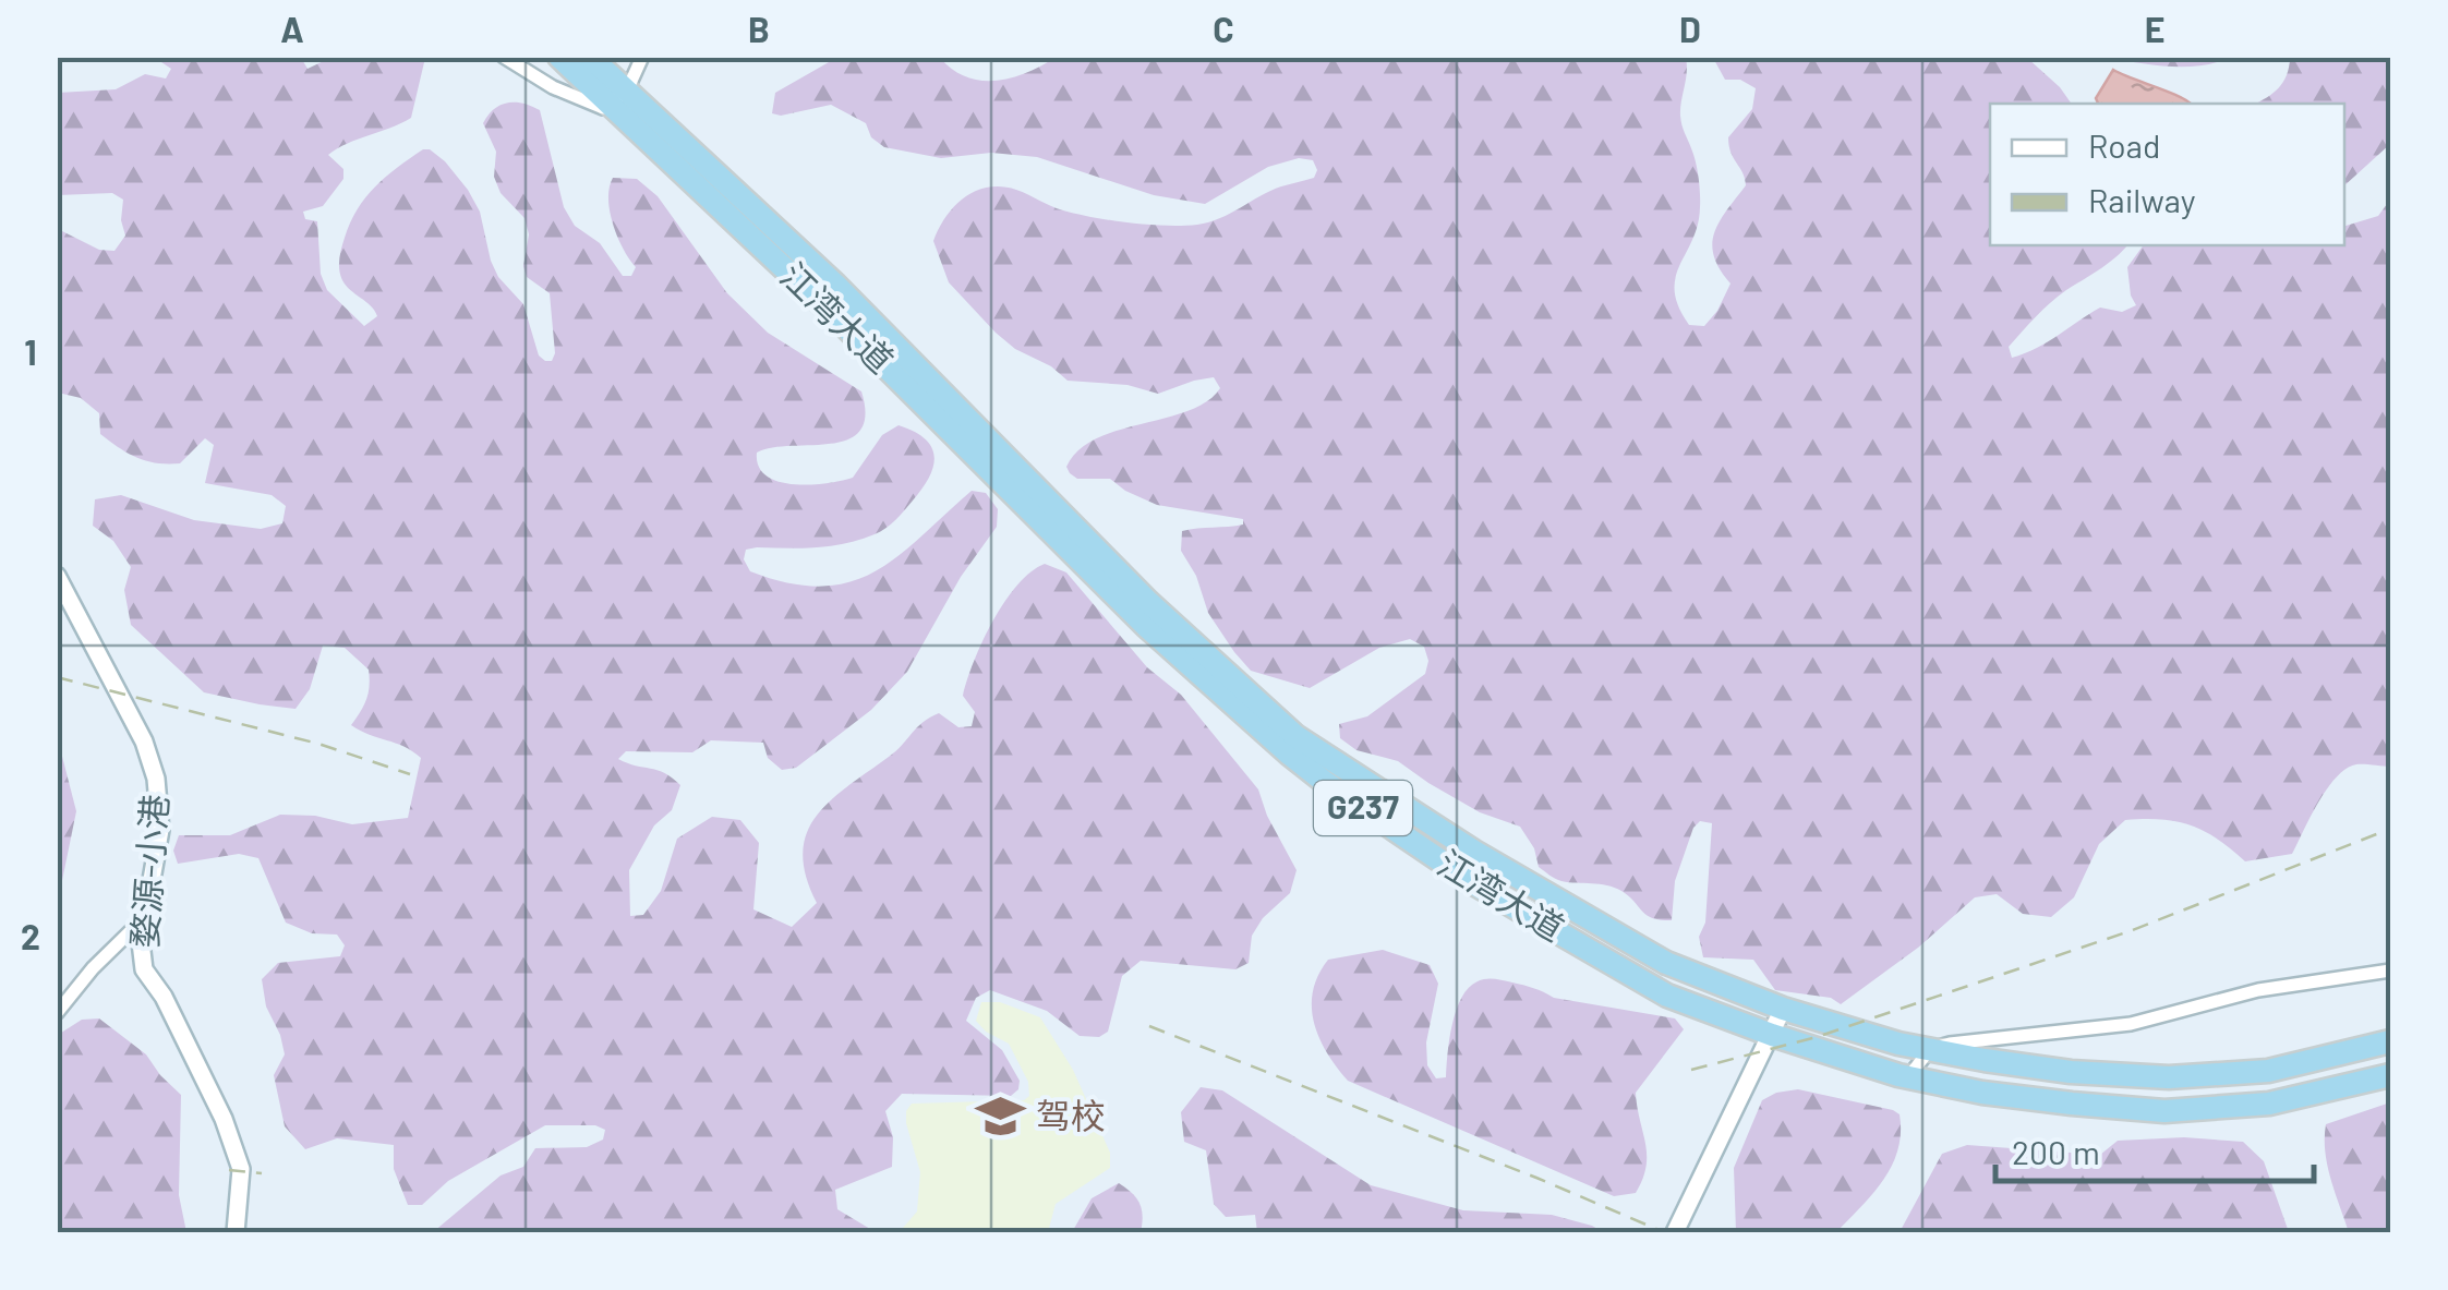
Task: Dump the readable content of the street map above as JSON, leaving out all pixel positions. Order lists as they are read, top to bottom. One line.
{"streets":{"highway":["江湾大道","G237"],"main road":["婺源-小港"]},"places":{"school or university":["驾校"]},"legend":["Road","Railway"],"scale_bar":"200 m","grid":{"columns":["A","B","C","D","E"],"rows":["1","2"]}}
